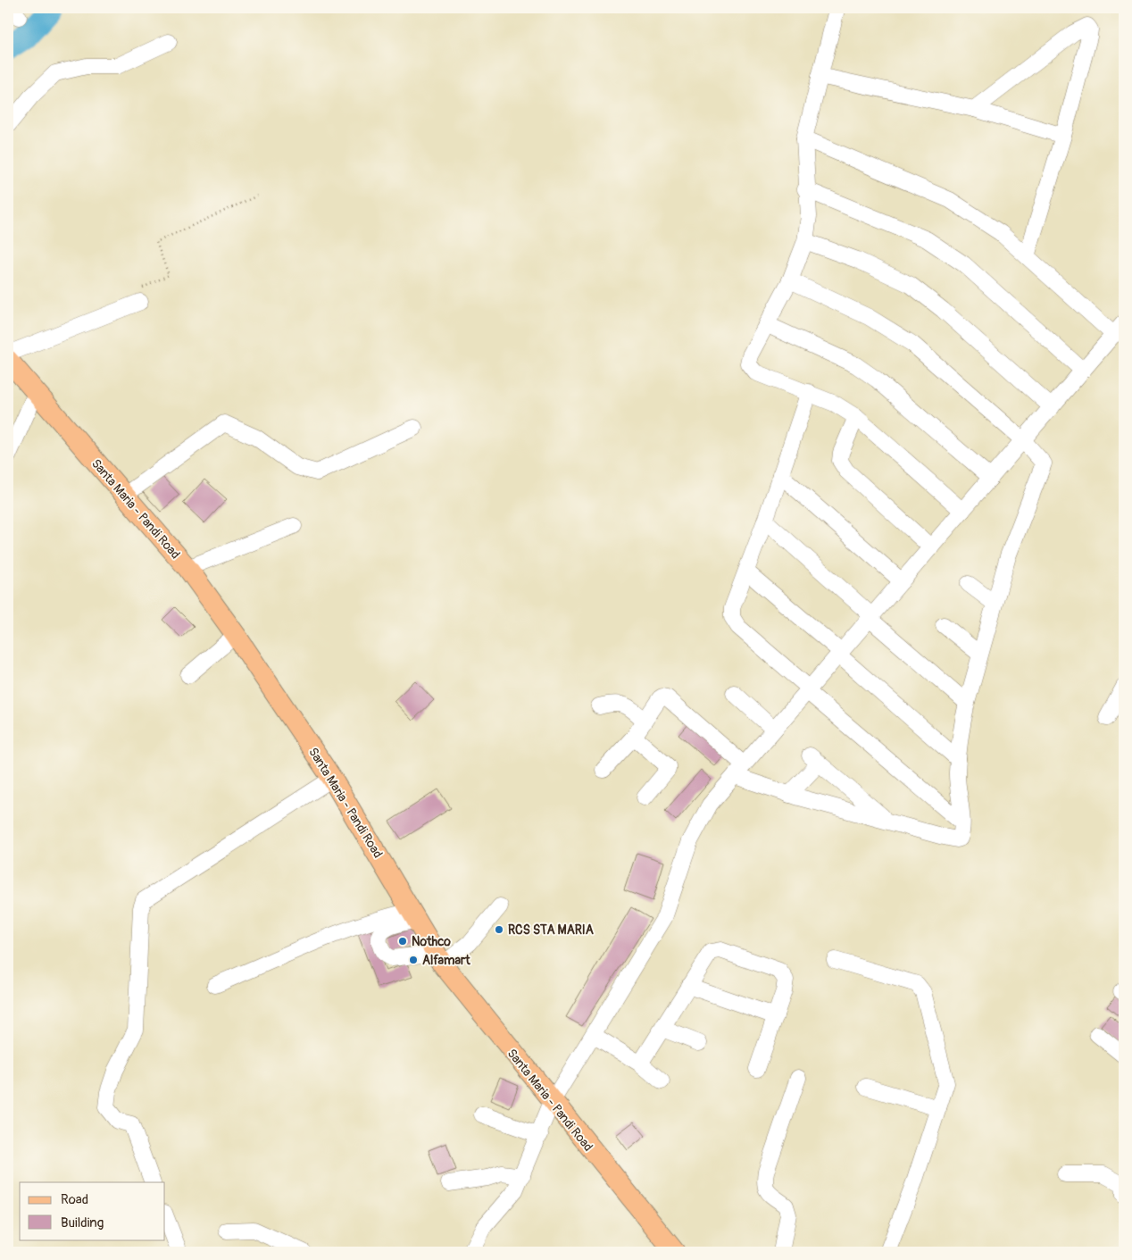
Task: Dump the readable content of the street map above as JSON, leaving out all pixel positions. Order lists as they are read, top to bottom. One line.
{"streets":{"main road":["Santa Maria - Pandi Road"]},"places":["RCS STA MARIA","Nothco","Alfamart"],"legend":["Road","Building"]}
